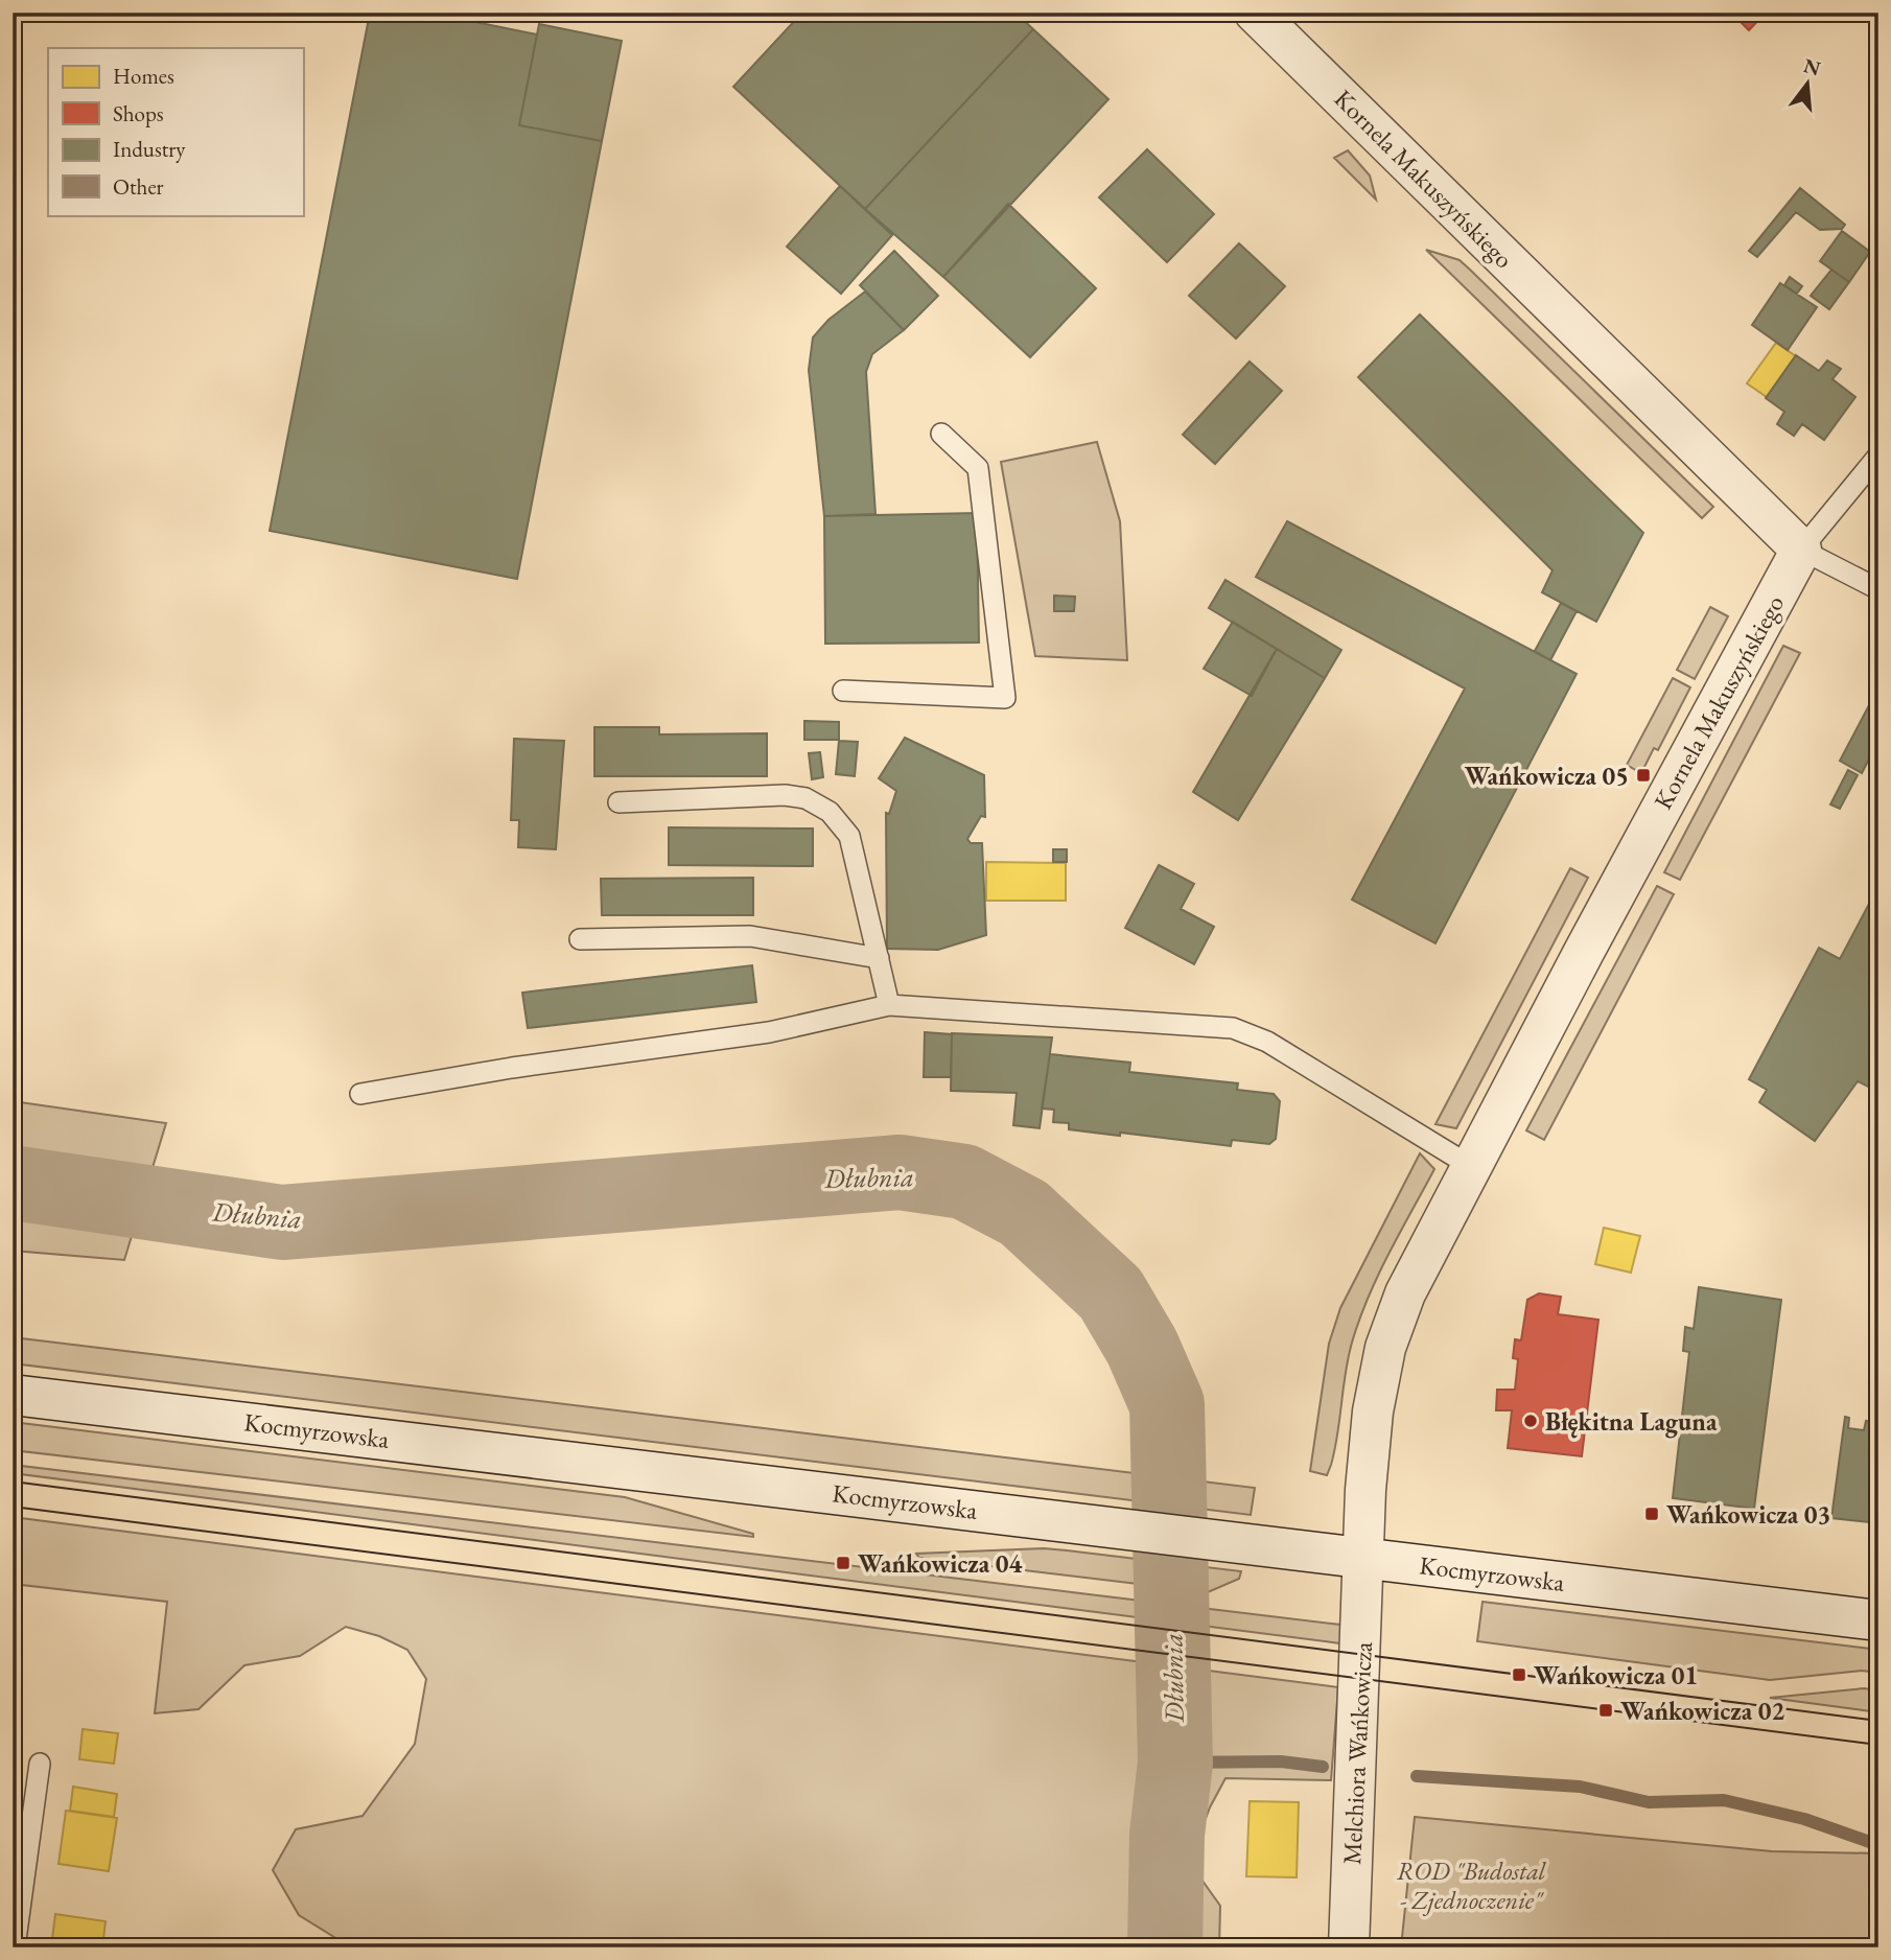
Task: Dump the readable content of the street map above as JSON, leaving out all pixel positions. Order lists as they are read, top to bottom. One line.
{"streets":{"street":["Kornela Makuszyńskiego","Kocmyrzowska","Melchiora Wańkowicza"]},"crossings":[["Kornela Makuszyńskiego","Kocmyrzowska"],["Kornela Makuszyńskiego","Melchiora Wańkowicza"],["Kocmyrzowska","Melchiora Wańkowicza"]],"water":["Dłubnia"],"parks":["ROD \"Budostal - Zjednoczenie\""],"places":{"transit":["Wańkowicza 05","Wańkowicza 03","Wańkowicza 04","Wańkowicza 01","Wańkowicza 02"],"other":["Błękitna Laguna"]},"legend":["Homes","Shops","Industry","Other"],"north":"top"}
